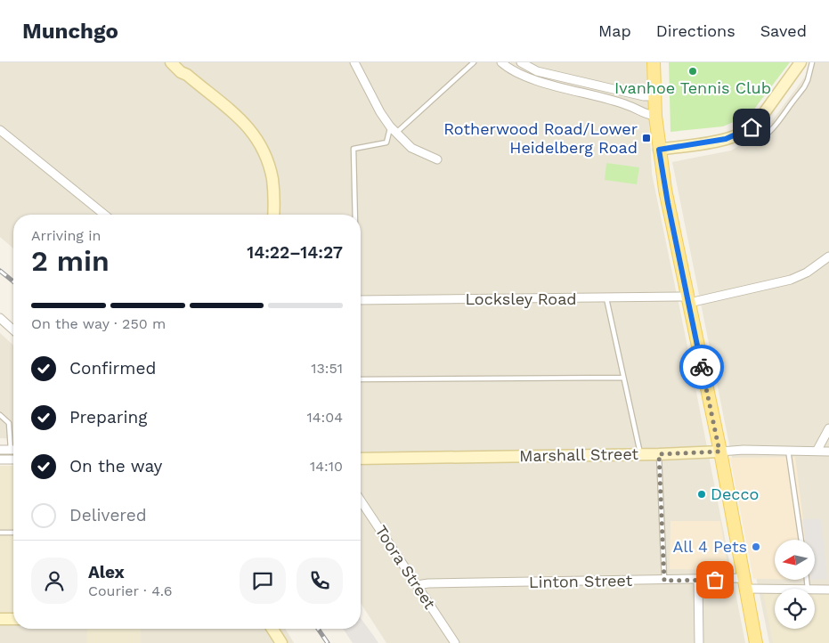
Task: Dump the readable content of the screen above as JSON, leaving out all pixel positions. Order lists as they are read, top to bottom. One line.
{"streets":{"street":["Locksley Road","Marshall Street","Toora Street","Linton Street"]},"crossings":[["Toora Street","Linton Street"]],"places":{"other":["Ivanhoe Tennis Club","Decco","All 4 Pets"],"transit":["Rotherwood Road/Lower Heidelberg Road"]},"north":"left","page":{"header":"Munchgo","nav":["Map","Directions","Saved"],"heading":["2 min","Arriving in","14:22–14:27"],"panel":["Alex","Courier · 4.6"],"bar":"On the way · 250 m","list":[["Confirmed","13:51"],["Preparing","14:04"],["On the way","14:10"],"Delivered"]}}
